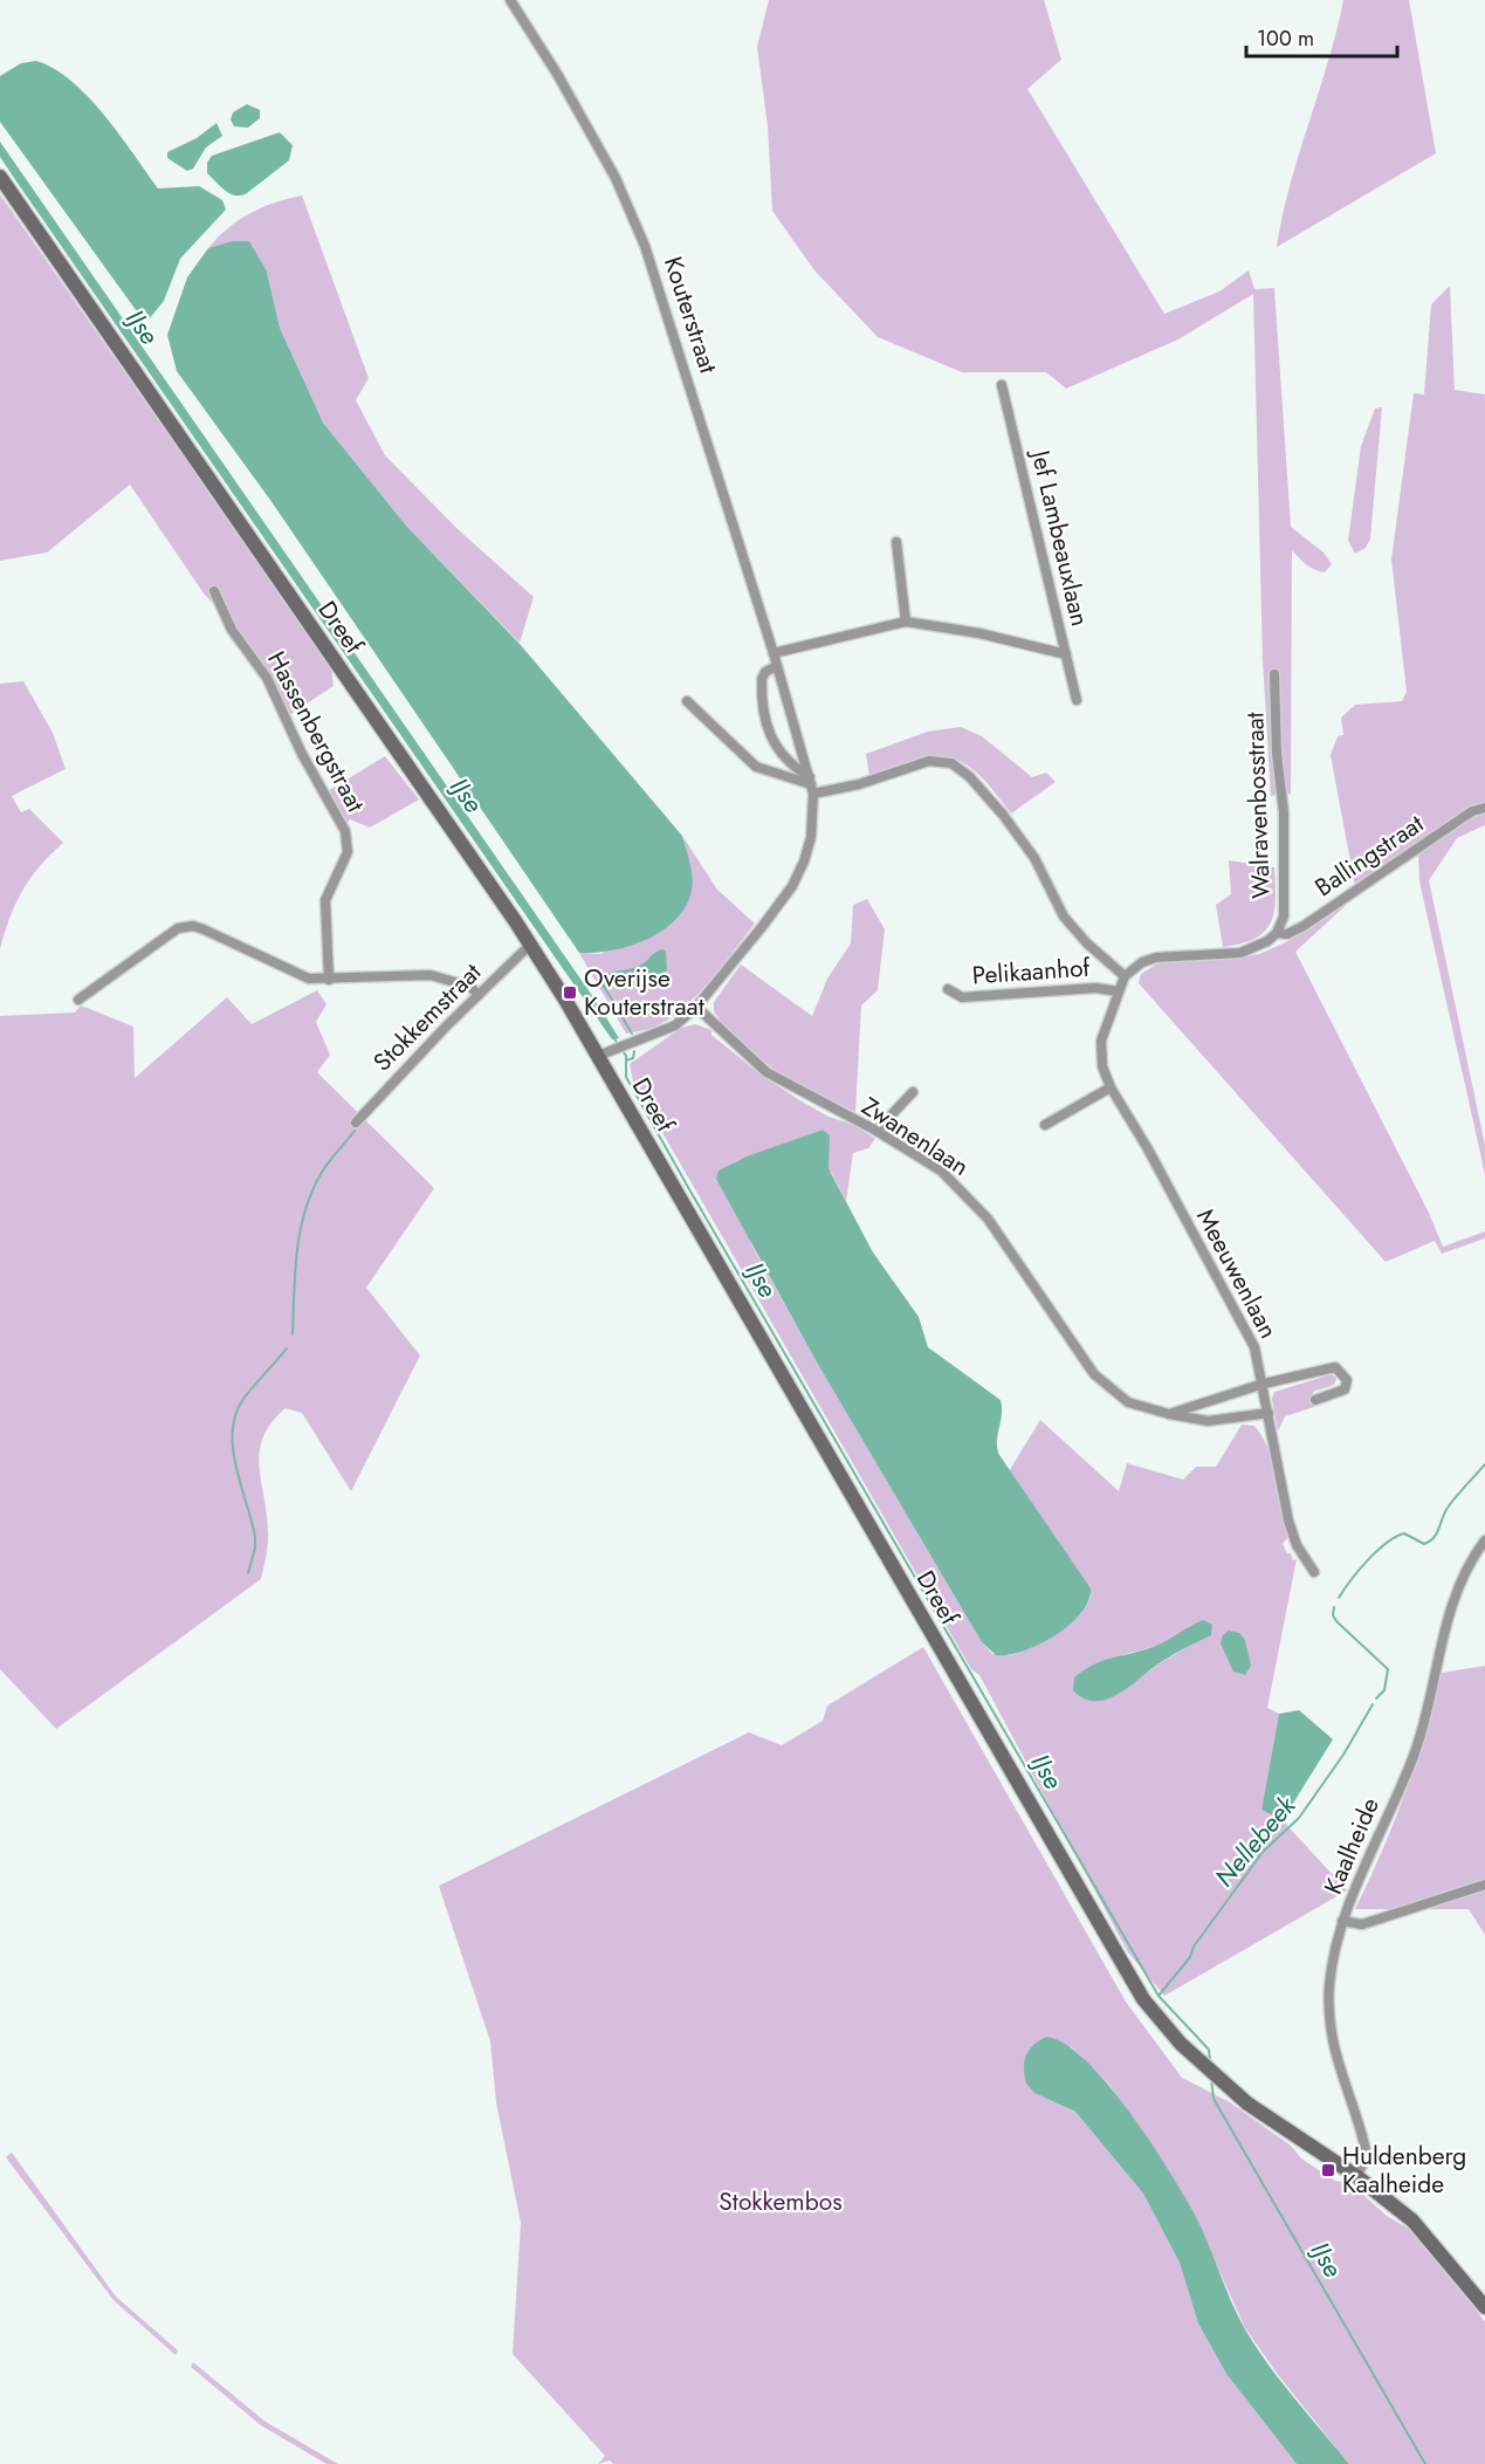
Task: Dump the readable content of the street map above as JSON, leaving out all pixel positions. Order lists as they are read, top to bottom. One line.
{"streets":{"main road":["Dreef"],"street":["Kouterstraat","Jef Lambeauxlaan","Hassenbergstraat","Walravenbosstraat","Ballingstraat","Pelikaanhof","Stokkemstraat","Zwanenlaan","Meeuwenlaan","Kaalheide"]},"crossings":[["Kouterstraat","Dreef"],["Kouterstraat","Zwanenlaan"],["Dreef","Stokkemstraat"],["Dreef","Kaalheide"],["Walravenbosstraat","Ballingstraat"],["Ballingstraat","Meeuwenlaan"],["Pelikaanhof","Meeuwenlaan"],["Zwanenlaan","Meeuwenlaan"]],"water":["IJse","Nellebeek"],"parks":["Stokkembos"],"places":{"transit":["Overijse Kouterstraat","Huldenberg Kaalheide"]},"scale_bar":"100 m"}
